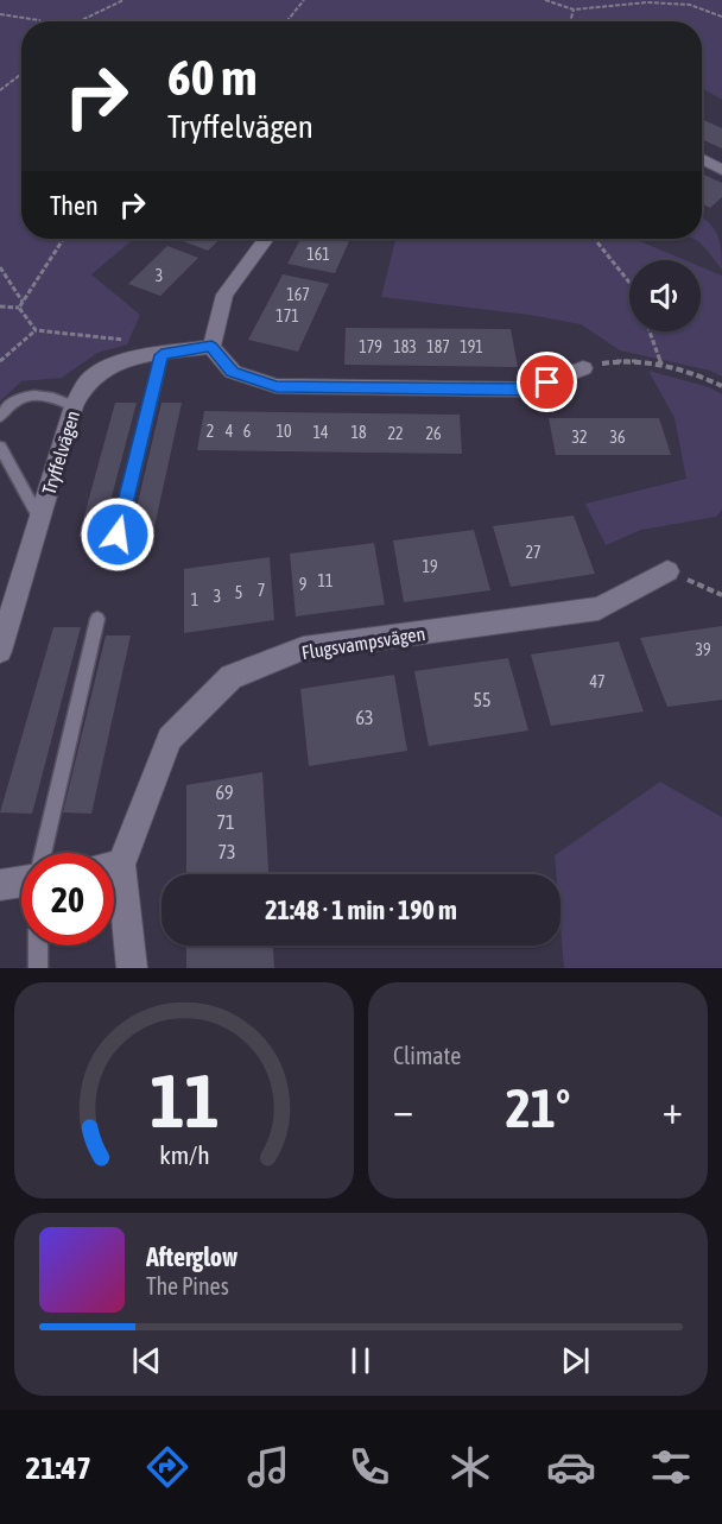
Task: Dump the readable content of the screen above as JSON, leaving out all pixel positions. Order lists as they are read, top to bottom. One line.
{"streets":{"street":["Tryffelvägen","Flugsvampsvägen"]},"house_numbers":["161","3","167","171","179","183","187","191","2","4","6","10","14","18","22","26","32","36","27","19","11","9","7","5","3","1","39","47","55","63","69","71","73"],"page":{"turn":["60 m","Tryffelvägen"],"then":"Then","limit":"20","trip":"21:48 · 1 min · 190 m","tile":"Climate","heat":["−","21°","+"],"song":["Afterglow","The Pines"],"tabs":"21:47","gauge":["11","km/h"]}}
